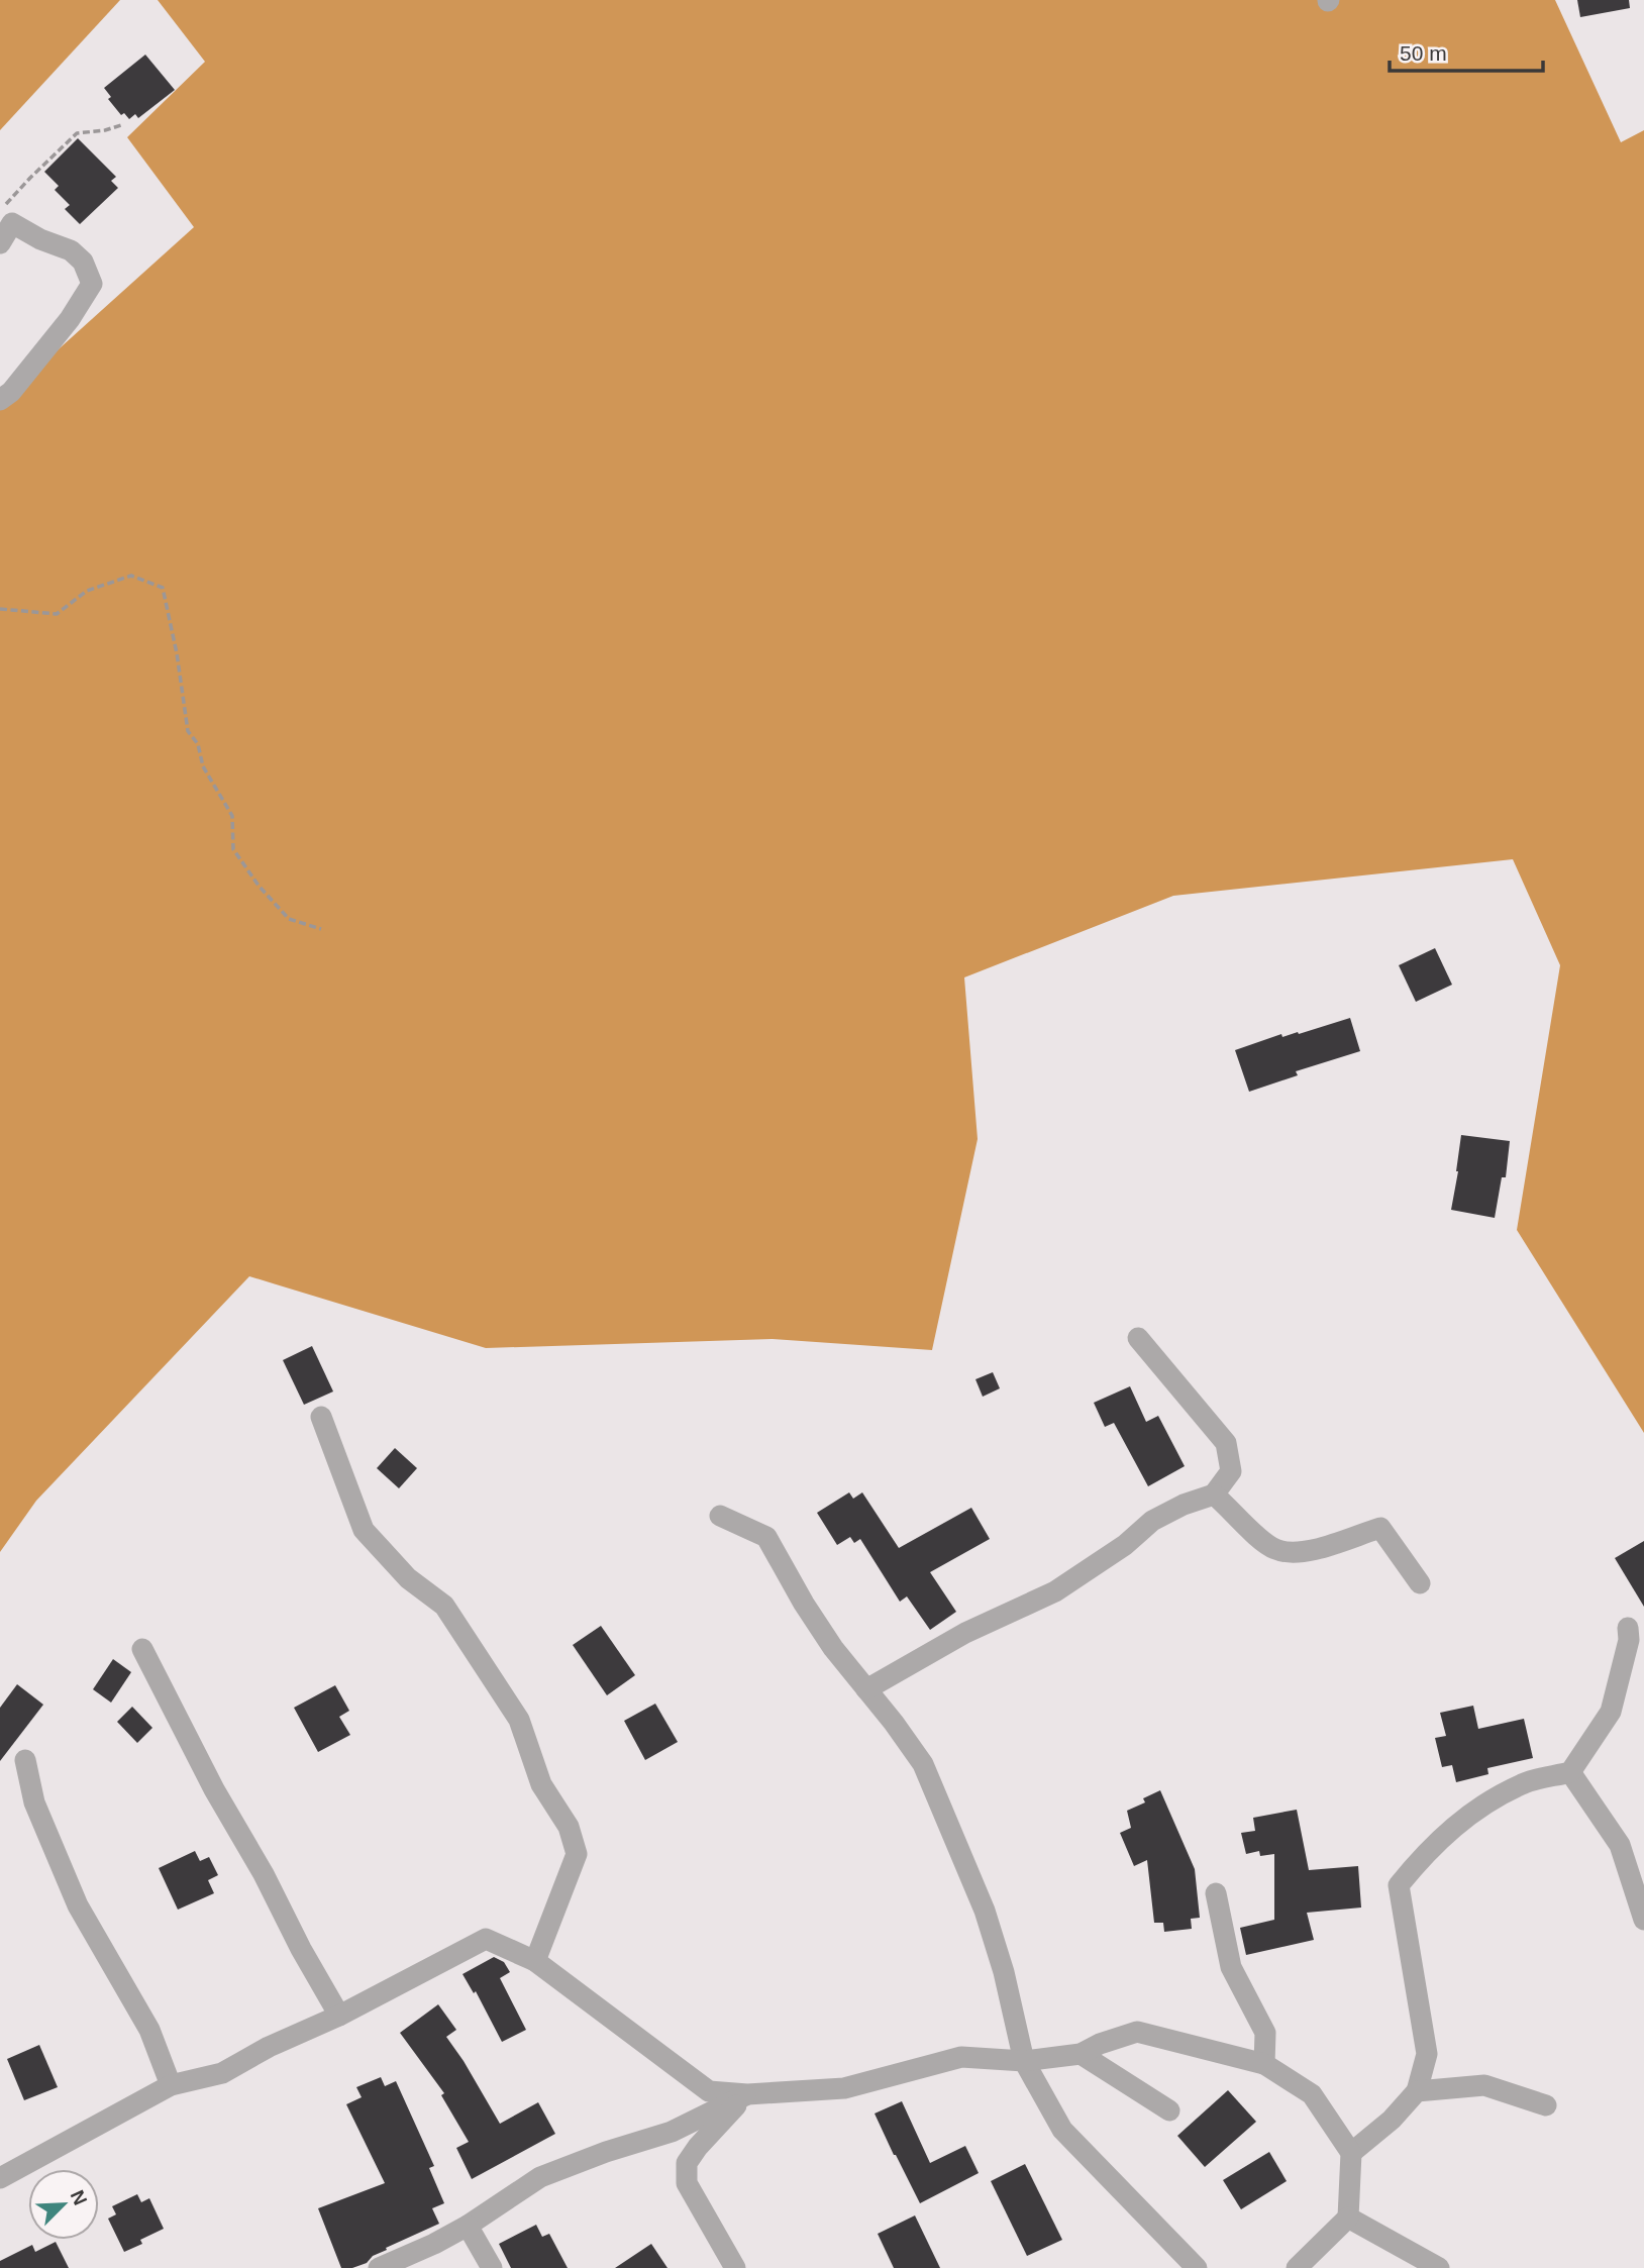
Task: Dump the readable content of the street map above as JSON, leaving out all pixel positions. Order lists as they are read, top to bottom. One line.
{"scale_bar":"50 m","north":"top right"}
